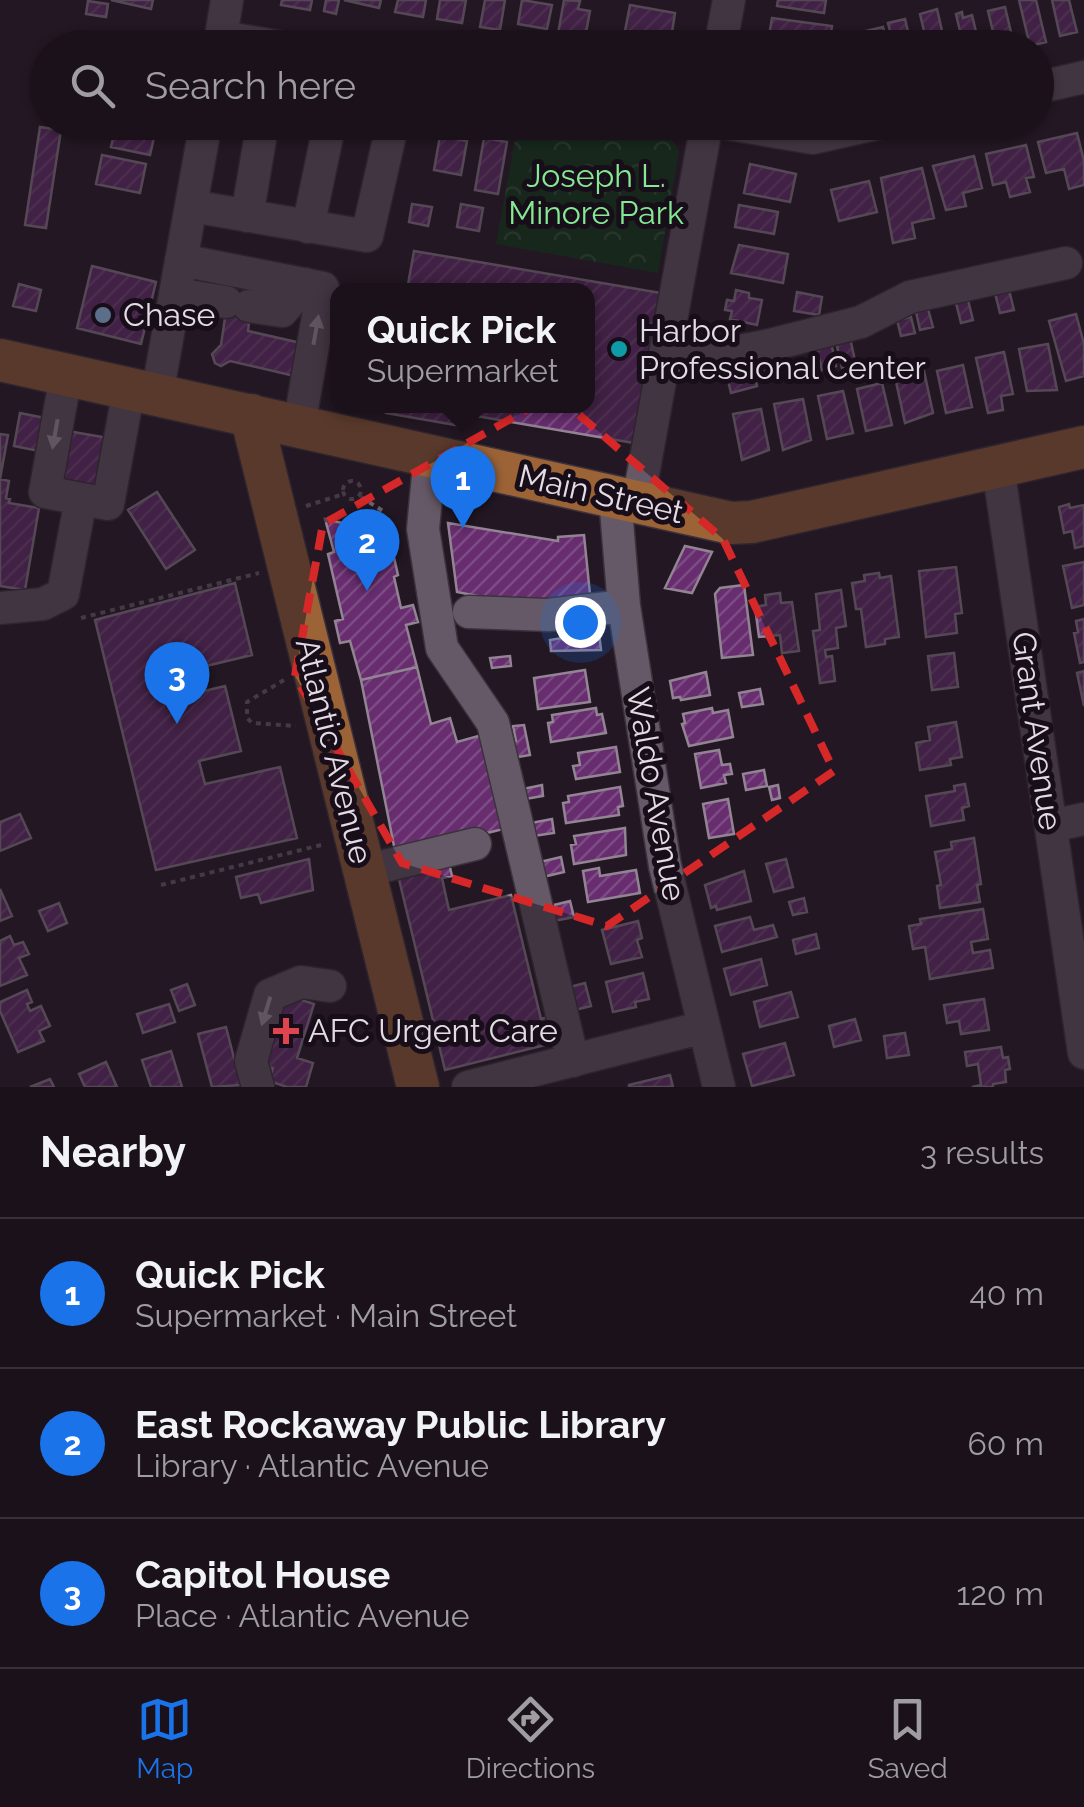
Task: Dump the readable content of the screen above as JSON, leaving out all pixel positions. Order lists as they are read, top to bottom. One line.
{"streets":{"main road":["Main Street","Atlantic Avenue"],"street":["Grant Avenue","Waldo Avenue"]},"crossings":[["Main Street","Grant Avenue"],["Main Street","Atlantic Avenue"],["Main Street","Waldo Avenue"]],"parks":["Joseph L. Minore Park"],"places":{"other":["Chase","Harbor Professional Center"],"health":["AFC Urgent Care"]},"page":{"search":"Search here","popup":["Quick Pick","Supermarket"],"pins":["1","2","3"],"heading":["Nearby","3 results"],"list":[{"mark":"1","name":"Quick Pick","note":"Supermarket · Main Street","value":"40 m"},{"mark":"2","name":"East Rockaway Public Library","note":"Library · Atlantic Avenue","value":"60 m"},{"mark":"3","name":"Capitol House","note":"Place · Atlantic Avenue","value":"120 m"}],"nav":["Map","Directions","Saved"]}}
